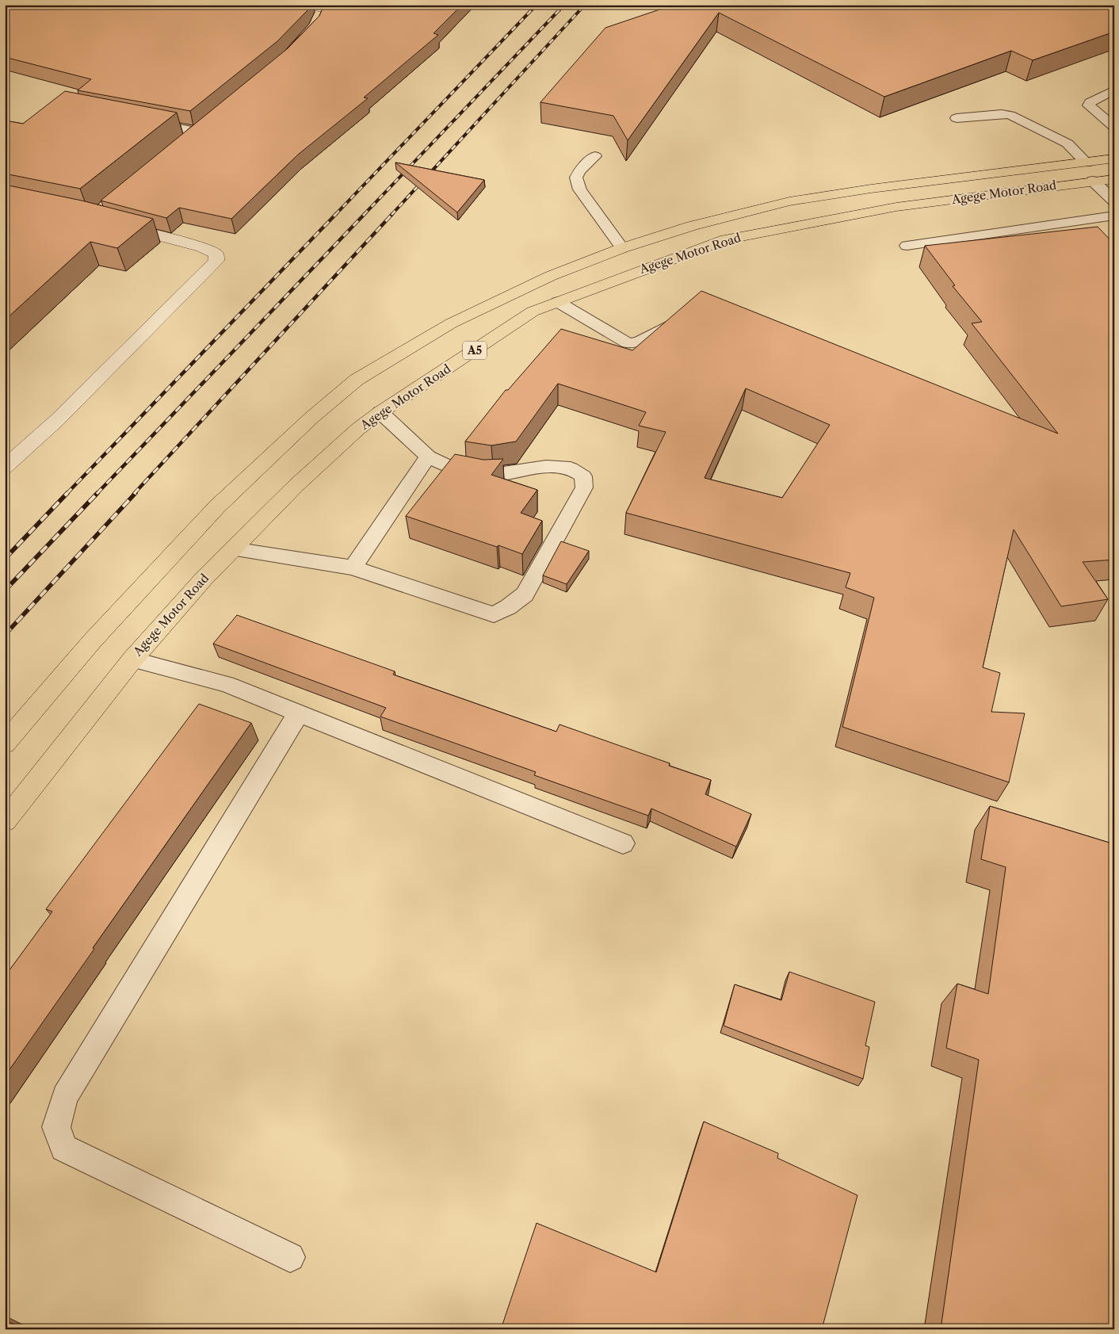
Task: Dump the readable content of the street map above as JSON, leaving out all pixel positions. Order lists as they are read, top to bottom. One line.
{"streets":{"highway":["Agege Motor Road","A5"]}}
